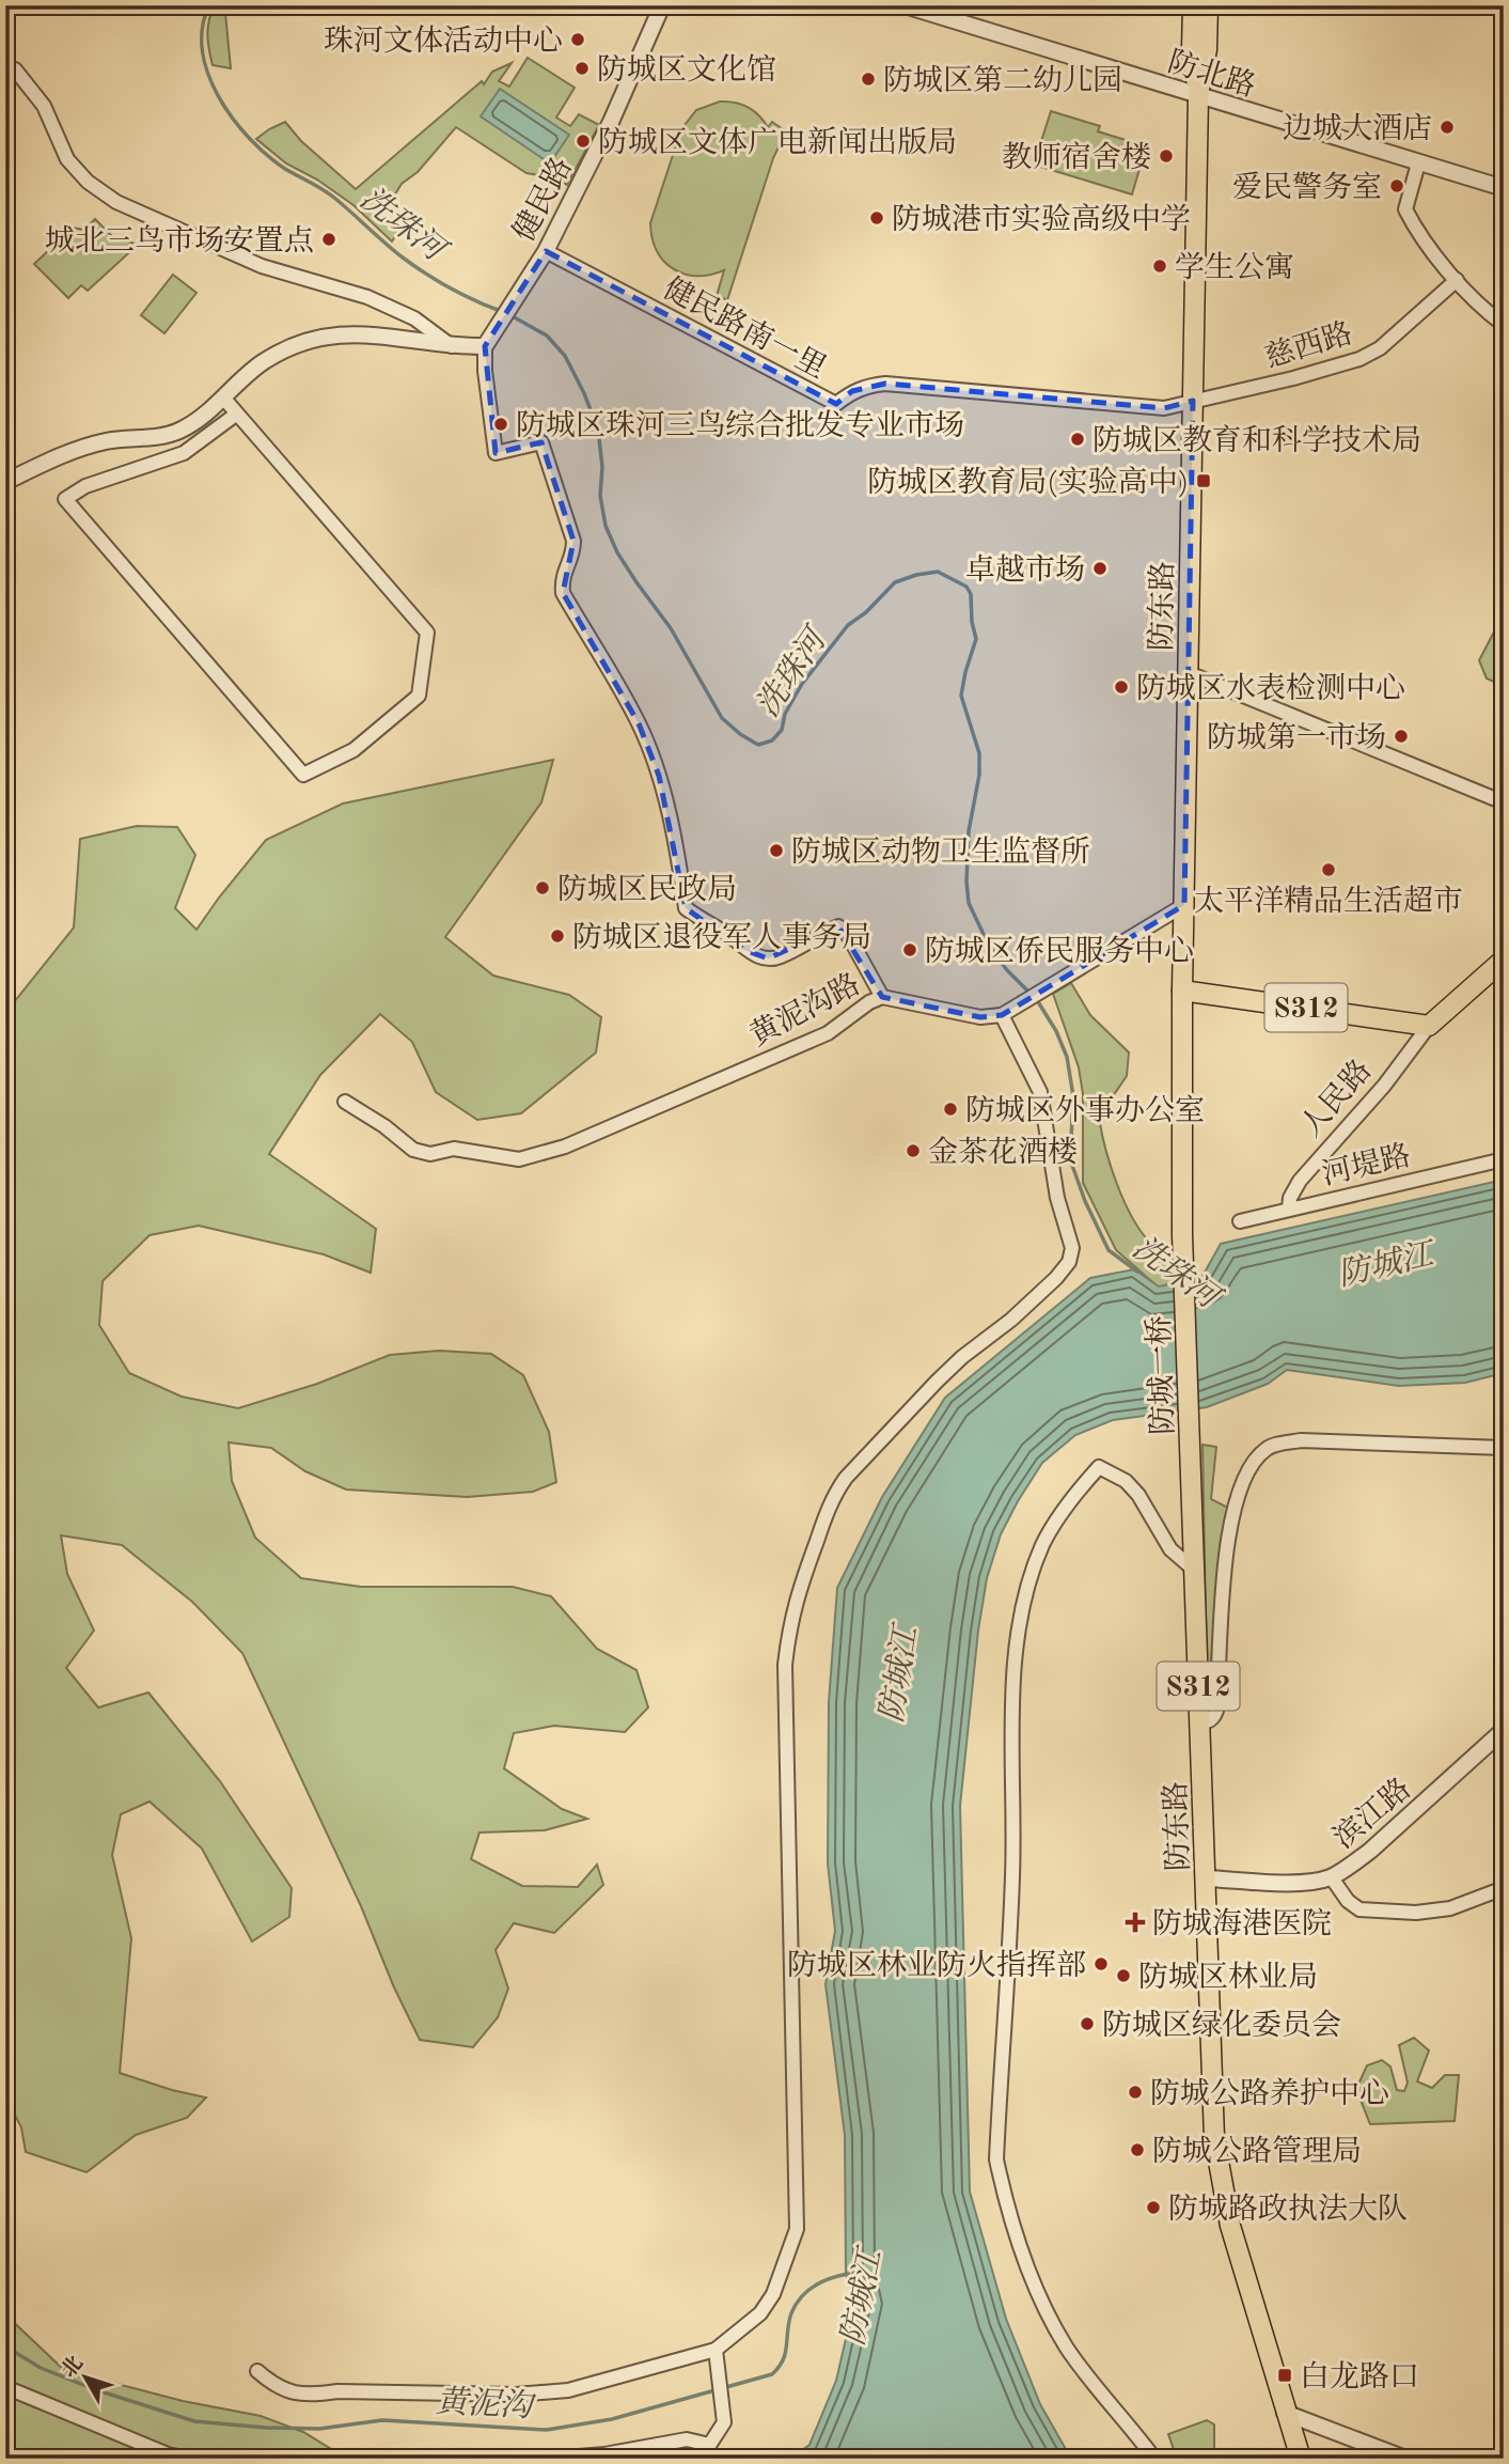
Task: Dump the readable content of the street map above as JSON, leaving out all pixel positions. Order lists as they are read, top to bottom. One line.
{"streets":{"main road":["防东路","S312","人民路","防城一桥"],"street":["防北路","健民路","健民路南一里","慈西路","黄泥沟路","河堤路","滨江路"]},"crossings":[["防北路","防东路"],["健民路","健民路南一里"],["健民路南一里","慈西路"],["健民路南一里","防东路"],["慈西路","防东路"],["防东路","人民路"],["防东路","防城一桥"],["防东路","滨江路"],["人民路","河堤路"]],"water":["洗珠河","防城江","黄泥沟"],"places":{"other":["珠河文体活动中心","防城区文化馆","防城区第二幼儿园","边城大酒店","防城区文体广电新闻出版局","教师宿舍楼","爱民警务室","防城港市实验高级中学","城北三鸟市场安置点","学生公寓","防城区珠河三鸟综合批发专业市场","防城区教育和科学技术局","卓越市场","防城区水表检测中心","防城第一市场","防城区动物卫生监督所","太平洋精品生活超市","防城区民政局","防城区退役军人事务局","防城区侨民服务中心","防城区外事办公室","金茶花酒楼","防城区林业防火指挥部","防城区林业局","防城区绿化委员会","防城公路养护中心","防城公路管理局","防城路政执法大队"],"transit":["防城区教育局(实验高中)","白龙路口"],"health":["防城海港医院"]},"north":"top left"}
